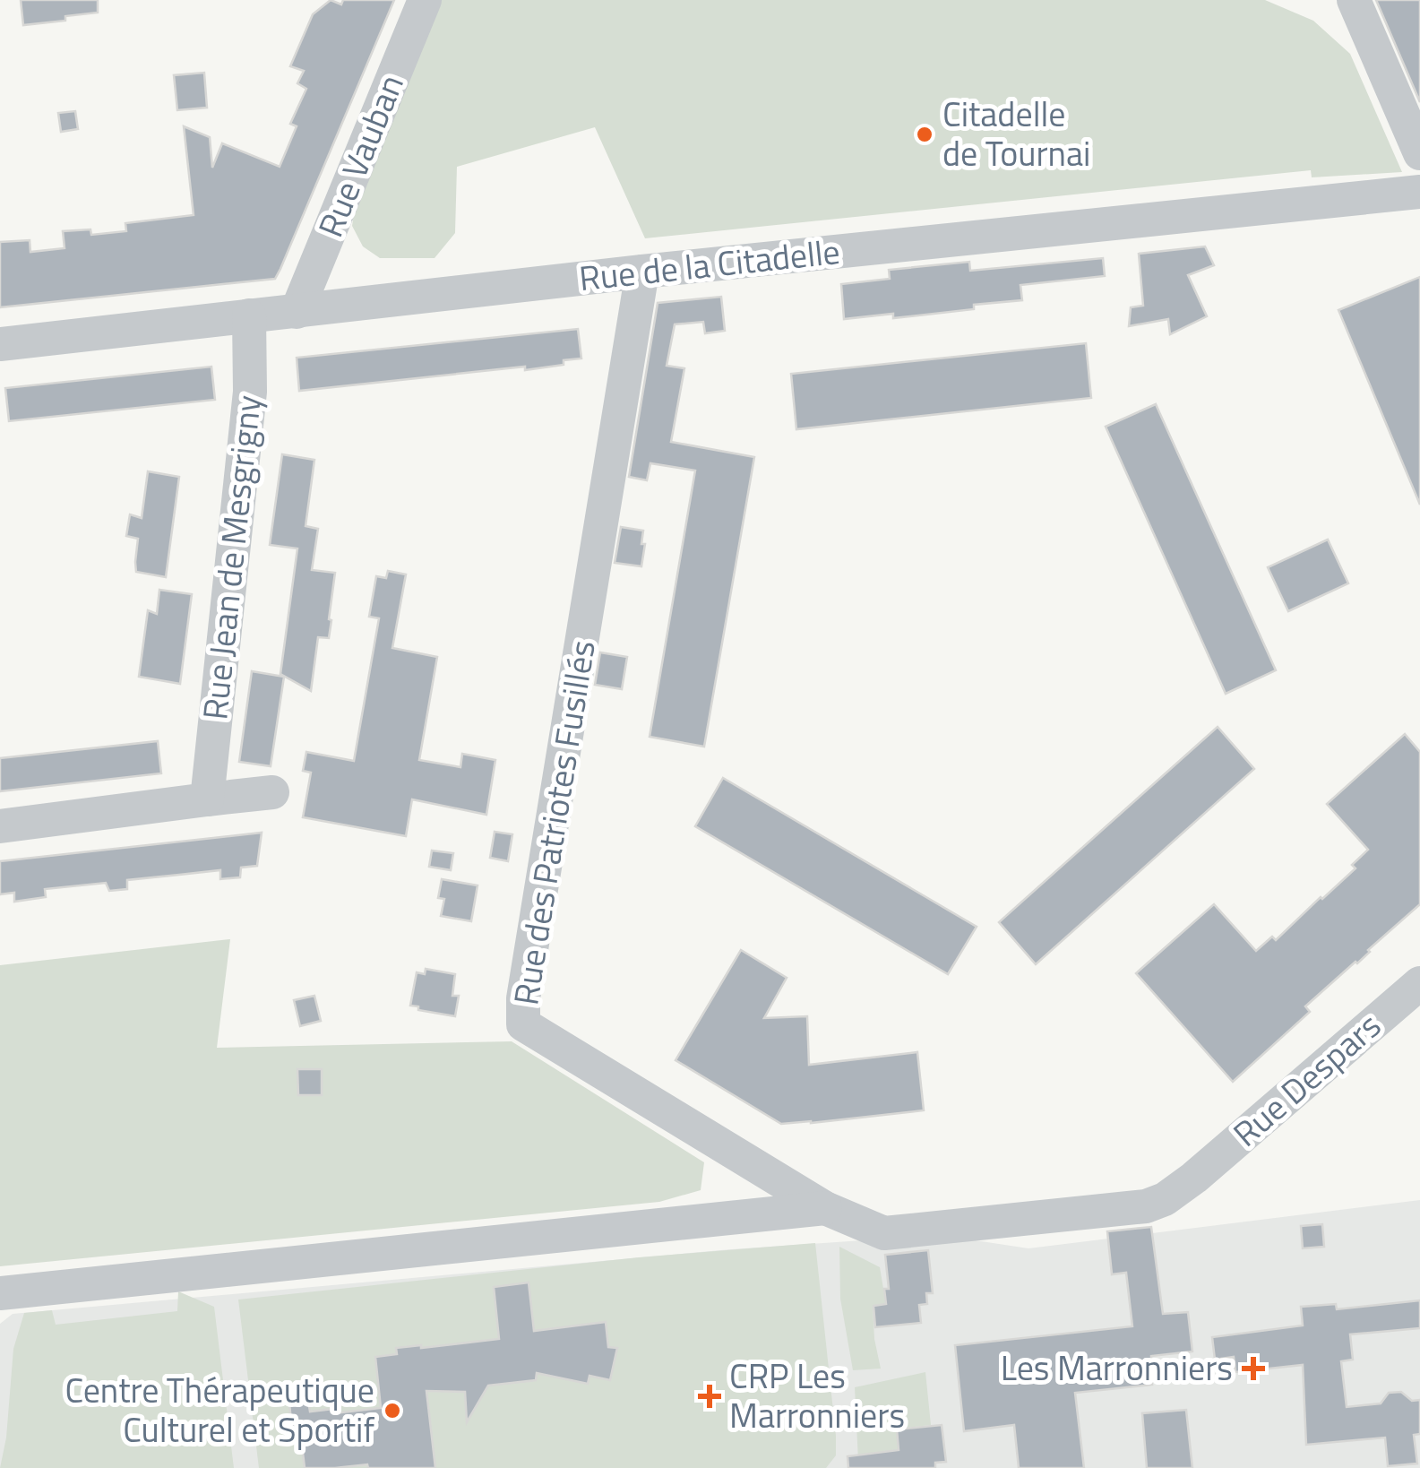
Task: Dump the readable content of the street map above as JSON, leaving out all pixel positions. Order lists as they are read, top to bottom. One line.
{"streets":{"street":["Rue Vauban","Rue de la Citadelle","Rue Jean de Mesgrigny","Rue des Patriotes Fusillés","Rue Despars"]},"crossings":[["Rue Vauban","Rue de la Citadelle"],["Rue de la Citadelle","Rue Jean de Mesgrigny"],["Rue de la Citadelle","Rue des Patriotes Fusillés"],["Rue des Patriotes Fusillés","Rue Despars"]],"places":{"other":["Citadelle de Tournai","Centre Thérapeutique Culturel et Sportif"],"health":["Les Marronniers","CRP Les Marronniers"]}}
